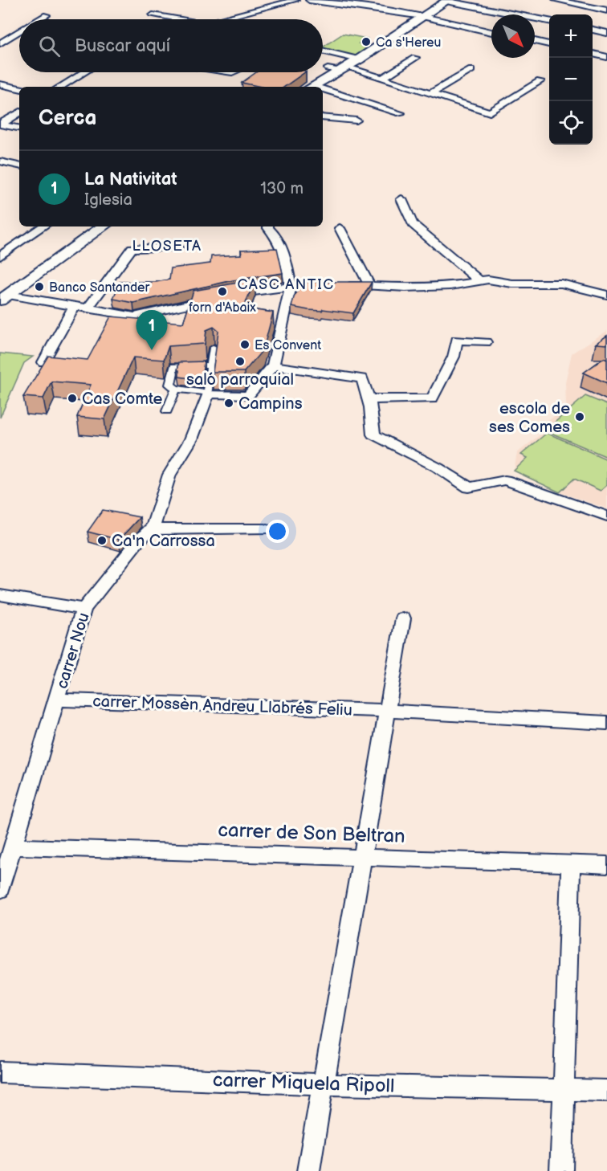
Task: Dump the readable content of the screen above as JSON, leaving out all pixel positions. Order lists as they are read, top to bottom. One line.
{"streets":{"street":["carrer Nou","carrer Mossèn Andreu Llabrés Feliu","carrer de Son Beltran","carrer Miquela Ripoll"]},"crossings":[["carrer Nou","carrer Mossèn Andreu Llabrés Feliu"],["carrer Nou","carrer de Son Beltran"]],"districts":["LLOSETA","CASC ANTIC"],"places":["Ca s'Hereu","Banco Santander","forn d'Abaix","Es Convent","saló parroquial","Cas Comte","Campins","escola de ses Comes","Ca'n Carrossa"],"north":"bottom right","page":{"map_buttons":["+","−"],"search":"Buscar aquí","heading":"Cerca","list":[{"mark":"1","name":"La Nativitat","note":"Iglesia","value":"130 m"}],"pins":"1"}}
